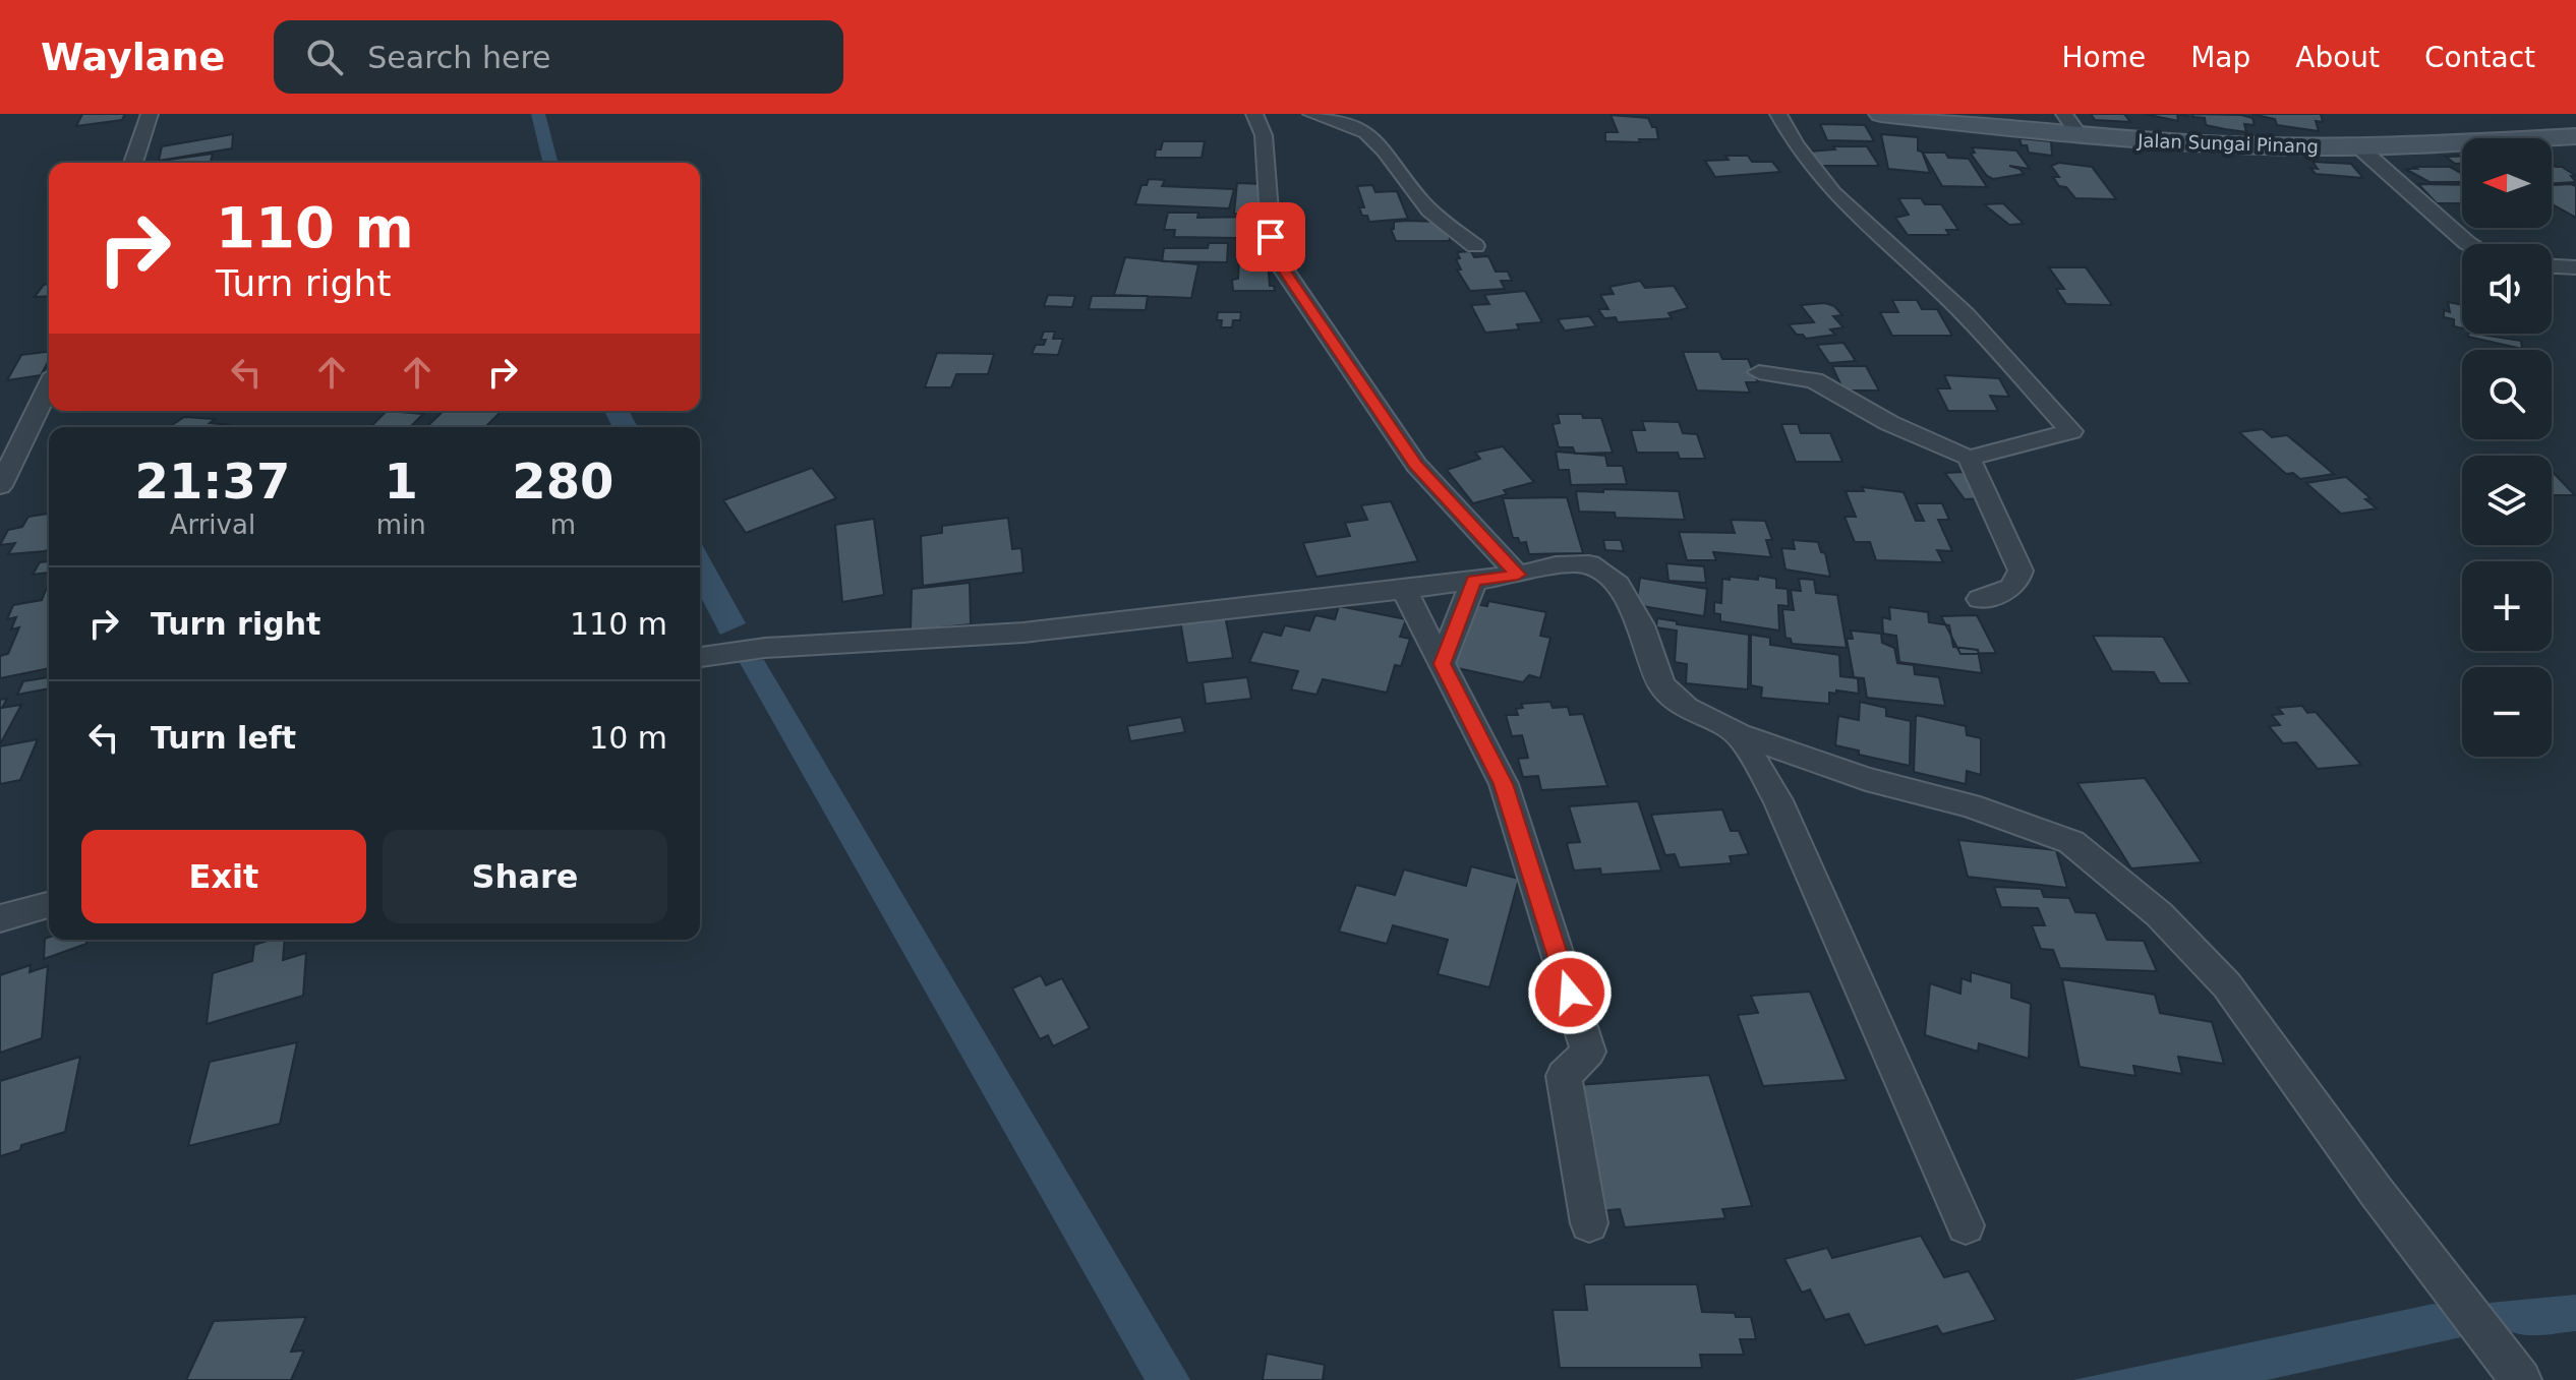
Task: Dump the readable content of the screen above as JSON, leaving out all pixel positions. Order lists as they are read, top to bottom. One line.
{"streets":{"street":["Jalan Sungai Pinang"]},"north":"left","page":{"header":"Waylane","search":"Search here","nav":["Home","Map","About","Contact"],"map_buttons":["+","−"],"turn":["110 m","Turn right"],"eta":["21:37","Arrival","1","min","280","m"],"list":[{"name":"Turn right","value":"110 m"},{"name":"Turn left","value":"10 m"}],"buttons":["Exit","Share"]}}
